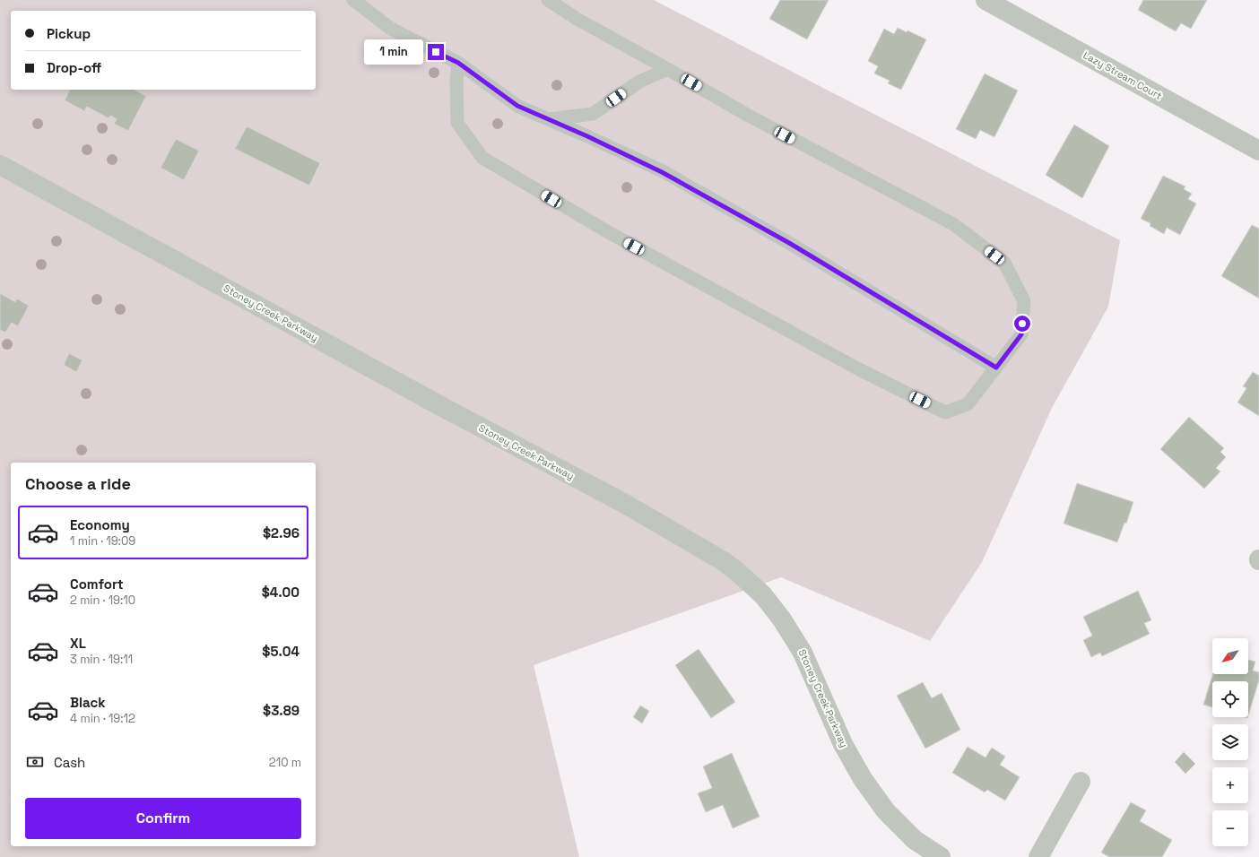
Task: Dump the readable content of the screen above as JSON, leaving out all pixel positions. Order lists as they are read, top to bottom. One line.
{"streets":{"street":["Lazy Stream Court","Stoney Creek Parkway"]},"north":"bottom left","page":{"banner":["Pickup","Drop-off"],"bubble":"1 min","heading":"Choose a ride","list":[{"name":"Economy","note":"1 min · 19:09","value":"$2.96"},{"name":"Comfort","note":"2 min · 19:10","value":"$4.00"},{"name":"XL","note":"3 min · 19:11","value":"$5.04"},{"name":"Black","note":"4 min · 19:12","value":"$3.89"}],"map_buttons":["+","−"],"pay":["Cash","210 m"],"buttons":"Confirm"}}
